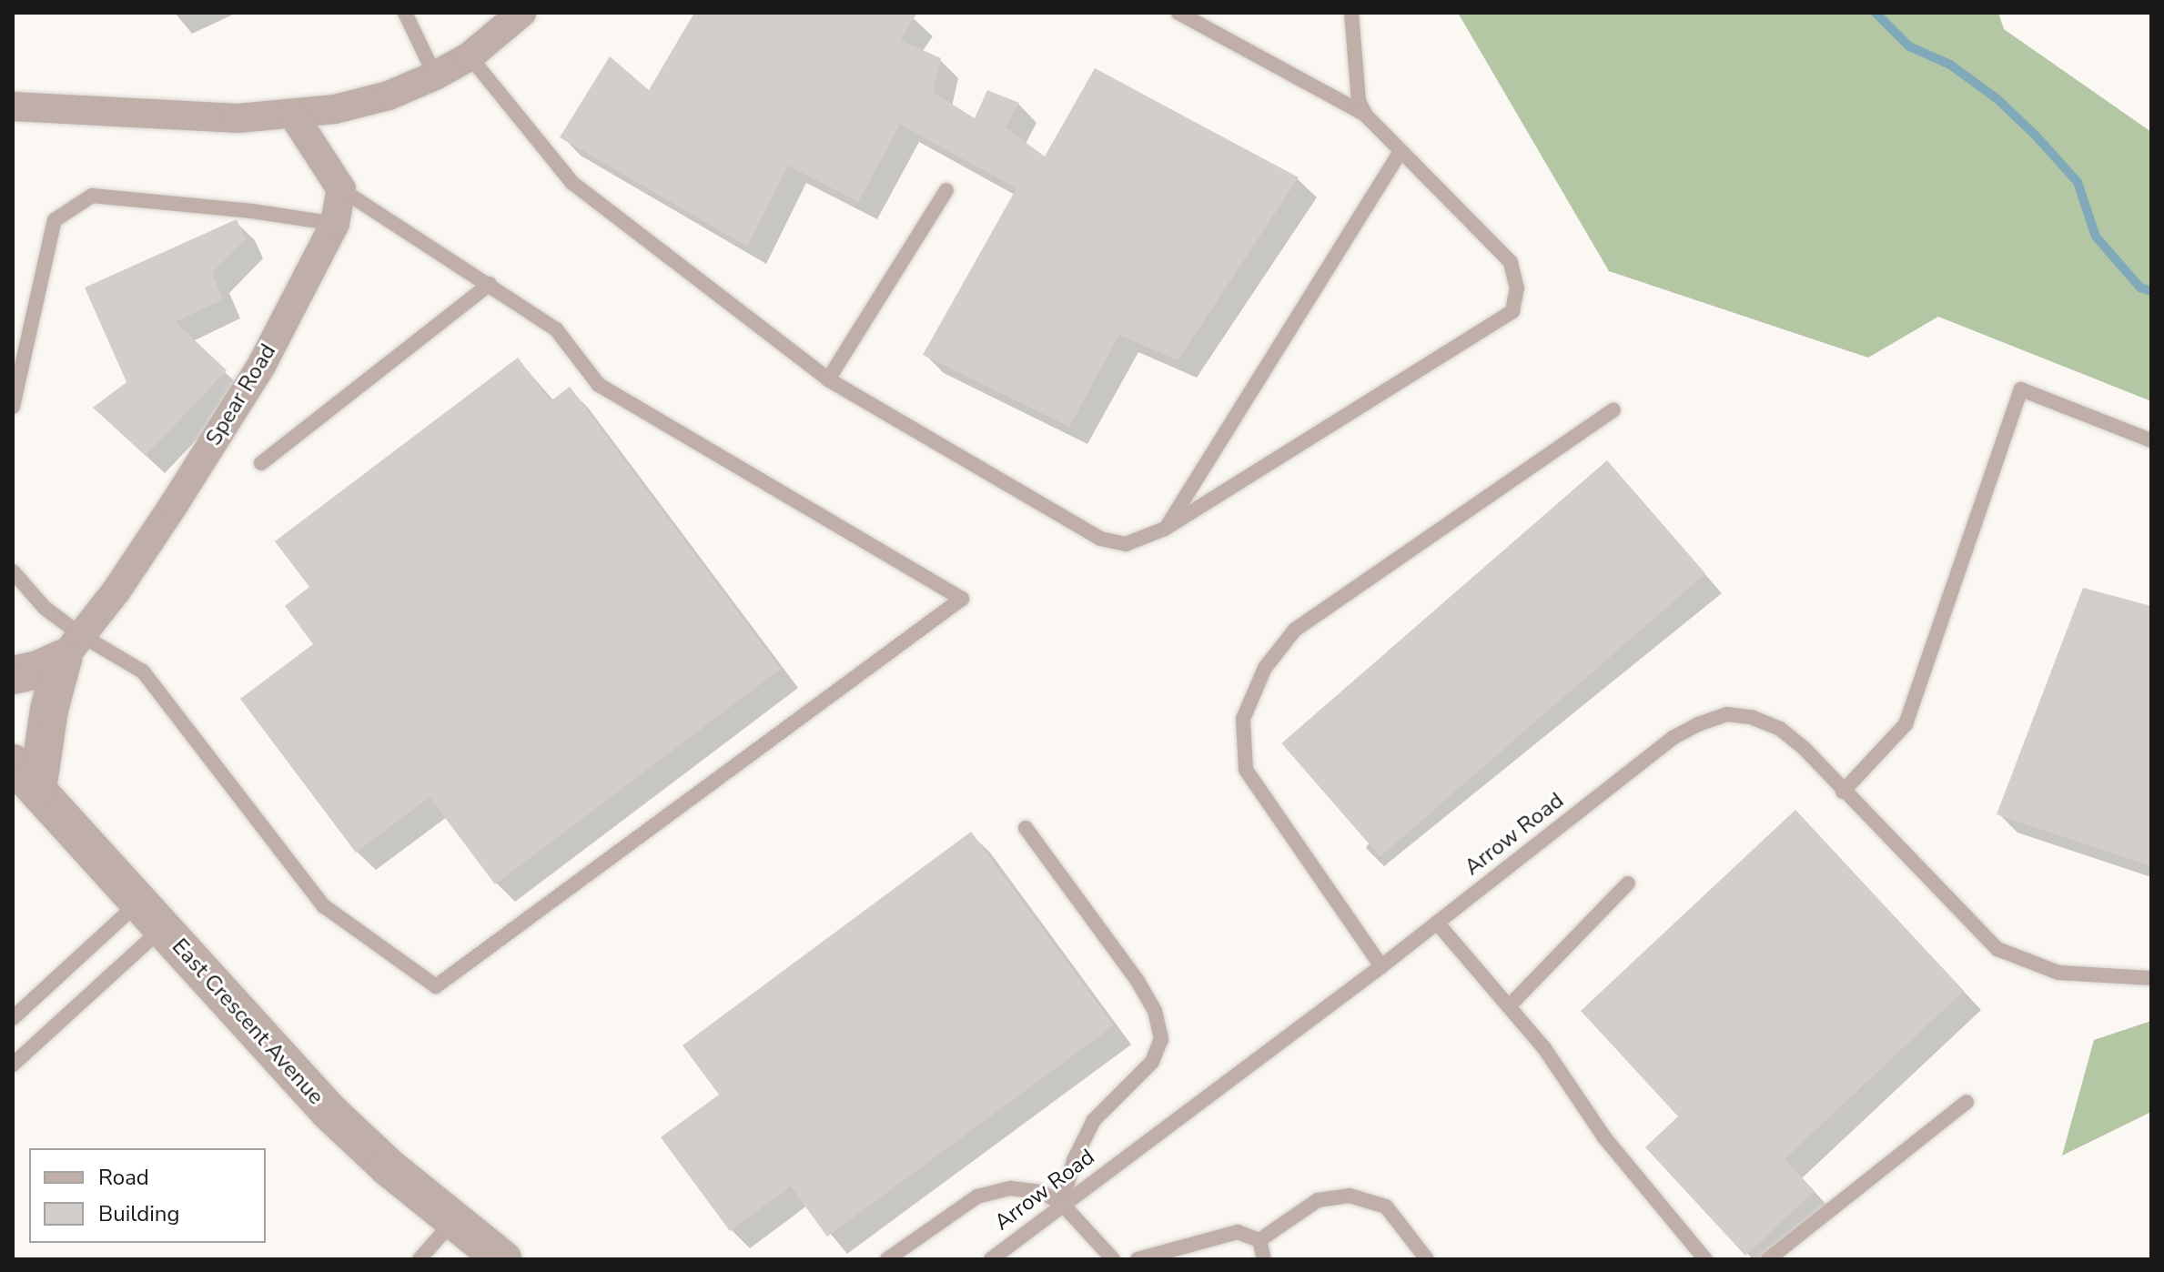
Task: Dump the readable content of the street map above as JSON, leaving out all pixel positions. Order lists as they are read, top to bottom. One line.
{"streets":{"street":["Spear Road","East Crescent Avenue"],"lane":["Arrow Road"]},"legend":["Road","Building"]}
